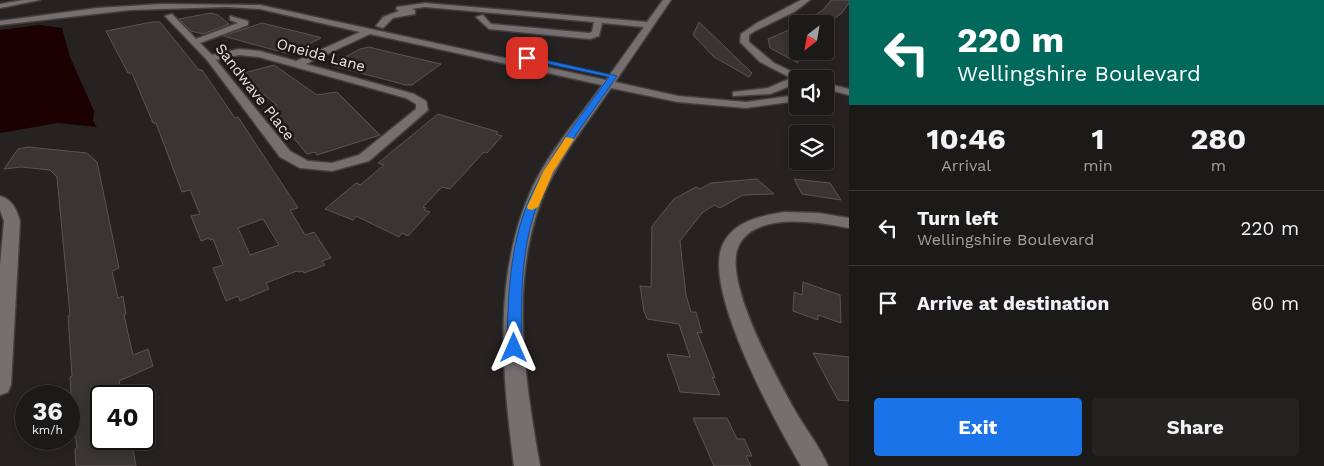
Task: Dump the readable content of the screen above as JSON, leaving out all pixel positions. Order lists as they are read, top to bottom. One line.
{"streets":{"street":["Oneida Lane","Sandwave Place"]},"crossings":[["Oneida Lane","Sandwave Place"]],"north":"bottom left","page":{"turn":["220 m","Wellingshire Boulevard"],"eta":["10:46","Arrival","1","min","280","m"],"list":[{"name":"Turn left","note":"Wellingshire Boulevard","value":"220 m"},{"name":"Arrive at destination","value":"60 m"}],"speed":"36 km/h","limit":"40","buttons":["Exit","Share"]}}
